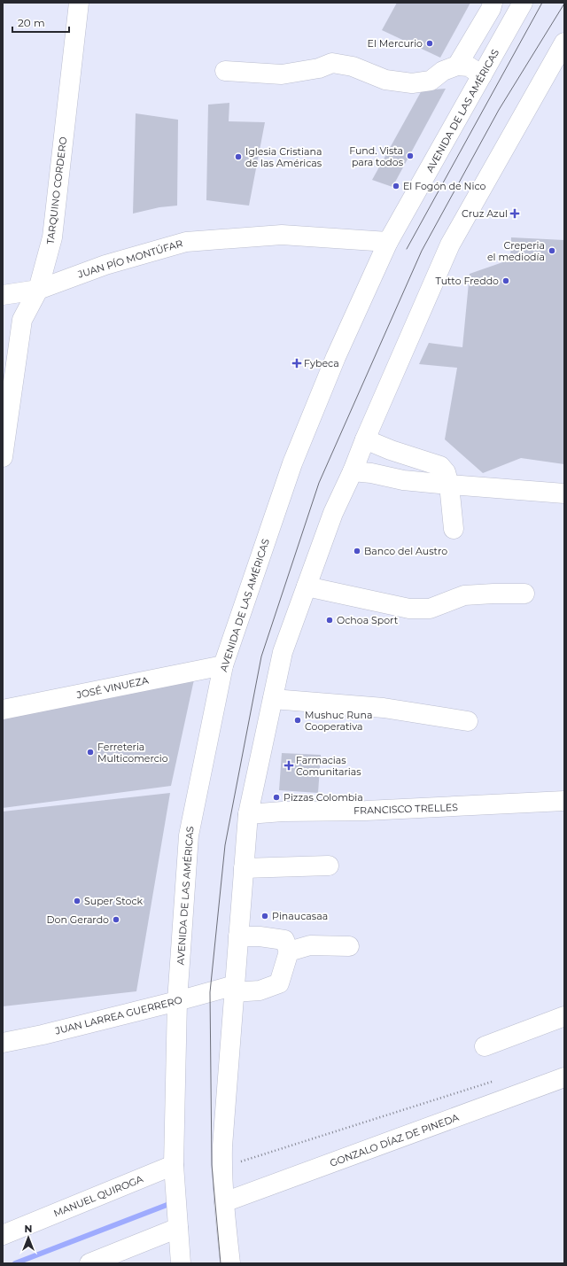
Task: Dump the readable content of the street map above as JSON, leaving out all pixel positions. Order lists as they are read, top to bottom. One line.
{"streets":{"main road":["AVENIDA DE LAS AMÉRICAS","TARQUINO CORDERO","JUAN PÍO MONTÚFAR","JOSÉ VINUEZA","FRANCISCO TRELLES","JUAN LARREA GUERRERO","GONZALO DÍAZ DE PINEDA","MANUEL QUIROGA"]},"crossings":[["AVENIDA DE LAS AMÉRICAS","JUAN PÍO MONTÚFAR"],["AVENIDA DE LAS AMÉRICAS","JOSÉ VINUEZA"],["AVENIDA DE LAS AMÉRICAS","JUAN LARREA GUERRERO"],["AVENIDA DE LAS AMÉRICAS","MANUEL QUIROGA"],["TARQUINO CORDERO","JUAN PÍO MONTÚFAR"]],"places":{"other":["El Mercurio","Fund. Vista para todos","Iglesia Cristiana de las Américas","El Fogón de Nico","Creperia el mediodía","Tutto Freddo","Banco del Austro","Ochoa Sport","Mushuc Runa Cooperativa","Ferreteria Multicomercio","Pizzas Colombia","Super Stock","Pinaucasaa","Don Gerardo"],"health":["Cruz Azul","Fybeca","Farmacias Comunitarias"]},"scale_bar":"20 m","north":"top"}
